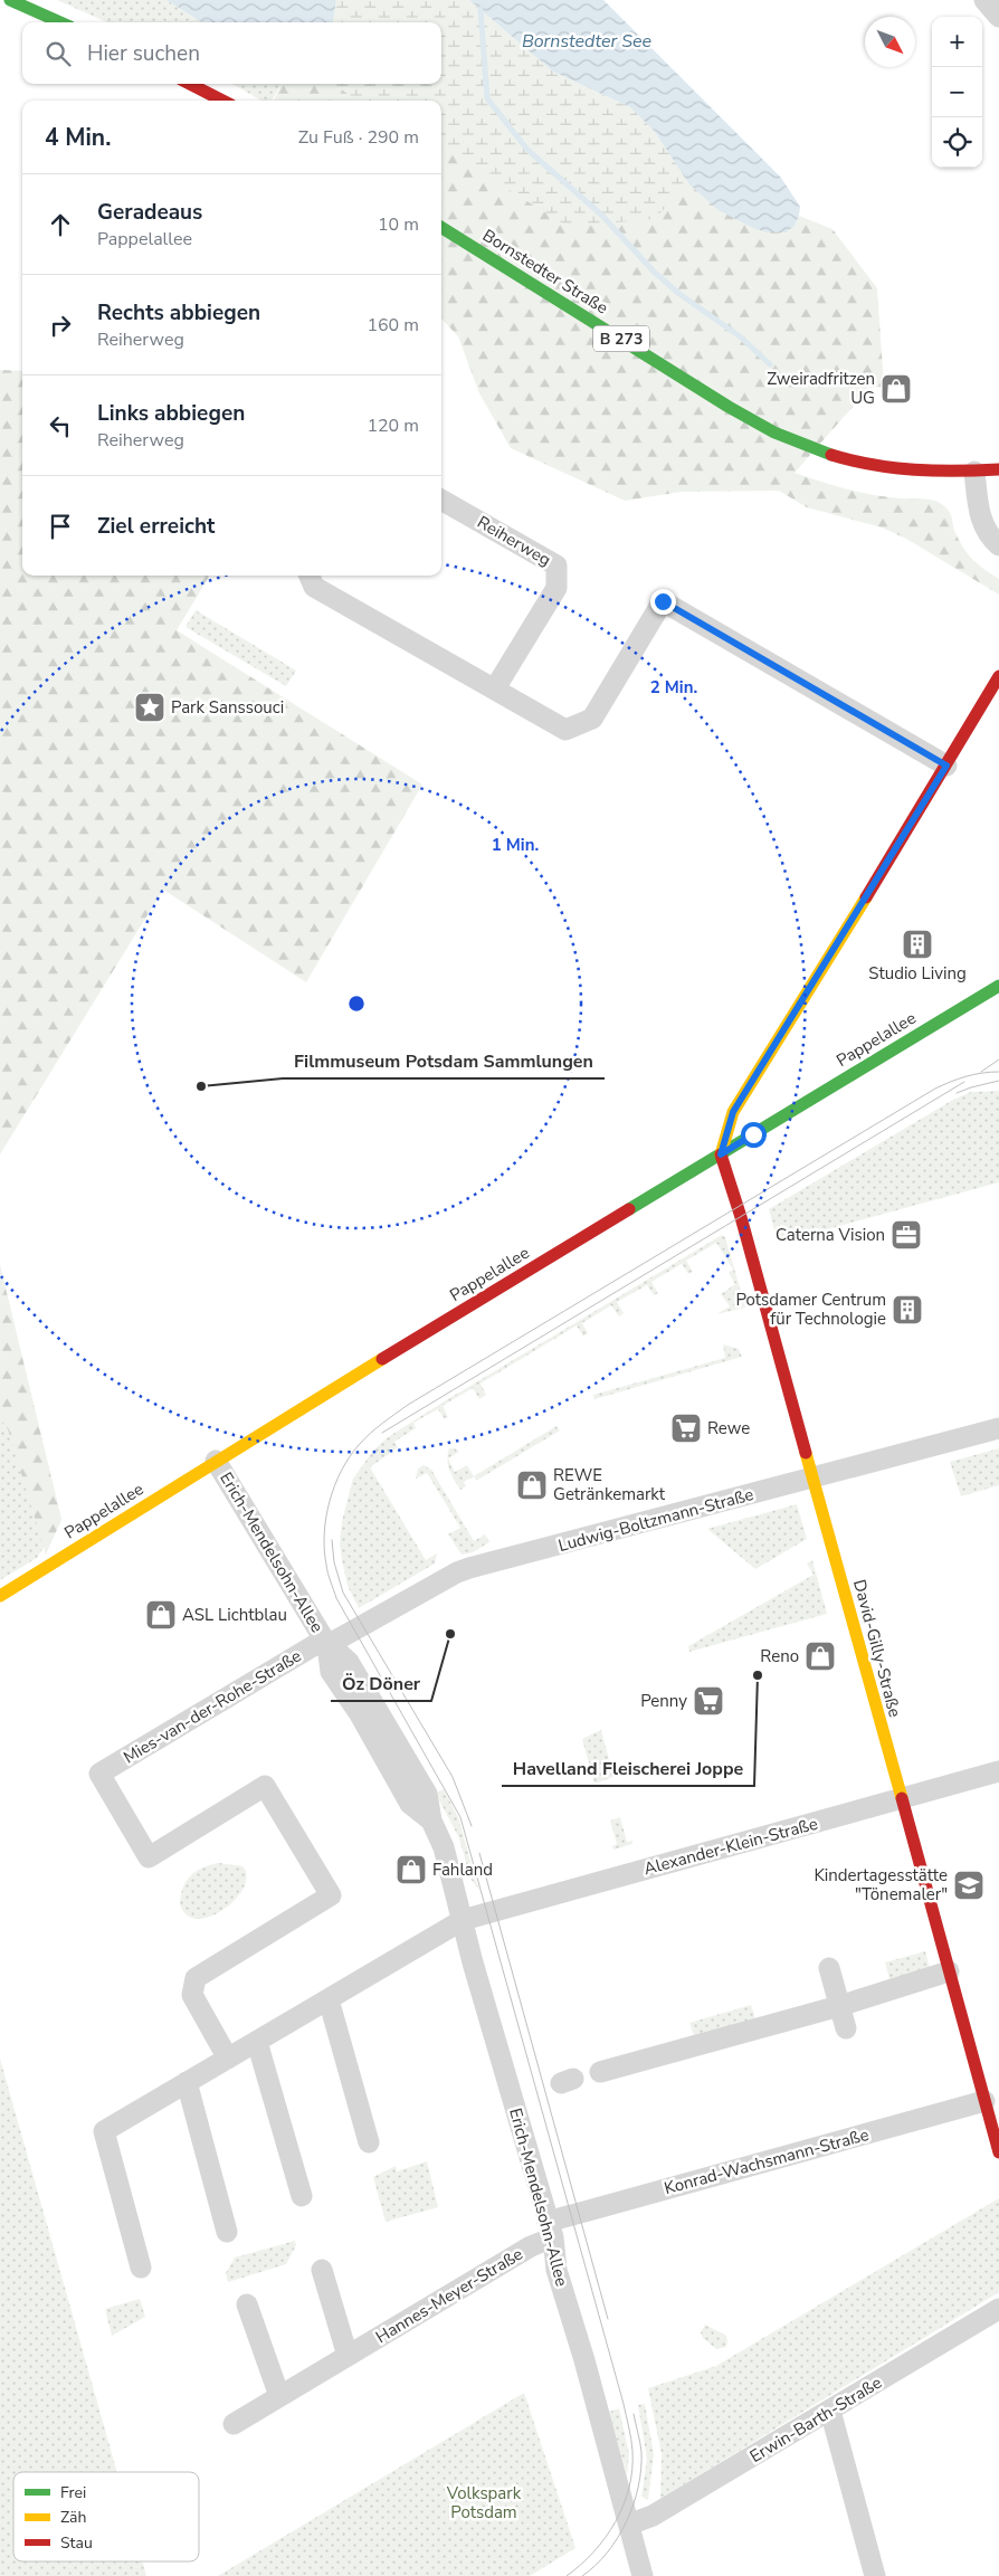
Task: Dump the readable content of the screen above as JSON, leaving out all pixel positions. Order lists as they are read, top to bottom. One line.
{"streets":{"street":["Bornstedter Straße","B 273","Reiherweg","Pappelallee","Ludwig-Boltzmann-Straße","Erich-Mendelsohn-Allee","David-Gilly-Straße","Mies-van-der-Rohe-Straße","Alexander-Klein-Straße","Konrad-Wachsmann-Straße","Hannes-Meyer-Straße","Erwin-Barth-Straße"]},"crossings":[["Bornstedter Straße","B 273"],["Pappelallee","Erich-Mendelsohn-Allee"],["Pappelallee","David-Gilly-Straße"],["Ludwig-Boltzmann-Straße","Erich-Mendelsohn-Allee"],["Ludwig-Boltzmann-Straße","David-Gilly-Straße"],["Ludwig-Boltzmann-Straße","Mies-van-der-Rohe-Straße"],["Erich-Mendelsohn-Allee","Mies-van-der-Rohe-Straße"],["Erich-Mendelsohn-Allee","Alexander-Klein-Straße"],["Erich-Mendelsohn-Allee","Konrad-Wachsmann-Straße"],["Erich-Mendelsohn-Allee","Hannes-Meyer-Straße"],["Erich-Mendelsohn-Allee","Erwin-Barth-Straße"],["David-Gilly-Straße","Alexander-Klein-Straße"],["David-Gilly-Straße","Konrad-Wachsmann-Straße"],["Mies-van-der-Rohe-Straße","Alexander-Klein-Straße"],["Konrad-Wachsmann-Straße","Hannes-Meyer-Straße"]],"water":["Bornstedter See"],"parks":["Volkspark Potsdam"],"places":{"shop":["Zweiradfritzen UG","REWE Getränkemarkt","ASL Lichtblau","Reno","Fahland"],"place":["Park Sanssouci"],"building":["Studio Living","Potsdamer Centrum für Technologie"],"other":["Filmmuseum Potsdam Sammlungen","Öz Döner","Havelland Fleischerei Joppe"],"office":["Caterna Vision"],"supermarket":["Rewe","Penny"],"school or university":["Kindertagesstätte \"Tönemaler\""]},"legend":["Frei","Zäh","Stau"],"north":"bottom right","page":{"map_buttons":["+","−"],"search":"Hier suchen","heading":["4 Min.","Zu Fuß · 290 m"],"list":[["Geradeaus","Pappelallee","10 m"],["Rechts abbiegen","Reiherweg","160 m"],["Links abbiegen","Reiherweg","120 m"],"Ziel erreicht"]},"rings":["2 Min.","1 Min."]}
